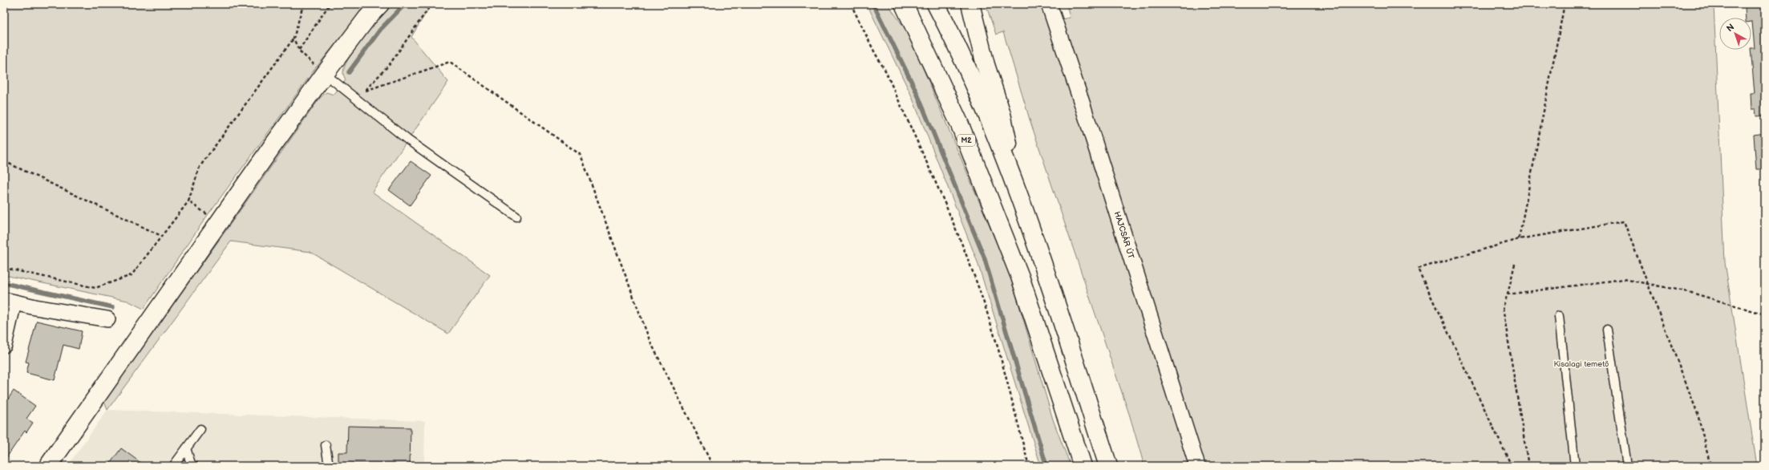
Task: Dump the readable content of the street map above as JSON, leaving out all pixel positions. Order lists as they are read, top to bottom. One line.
{"streets":{"main road":["M2"],"street":["HAJCSÁR ÚT"]},"parks":["Kisalagi temető"],"north":"top left"}
